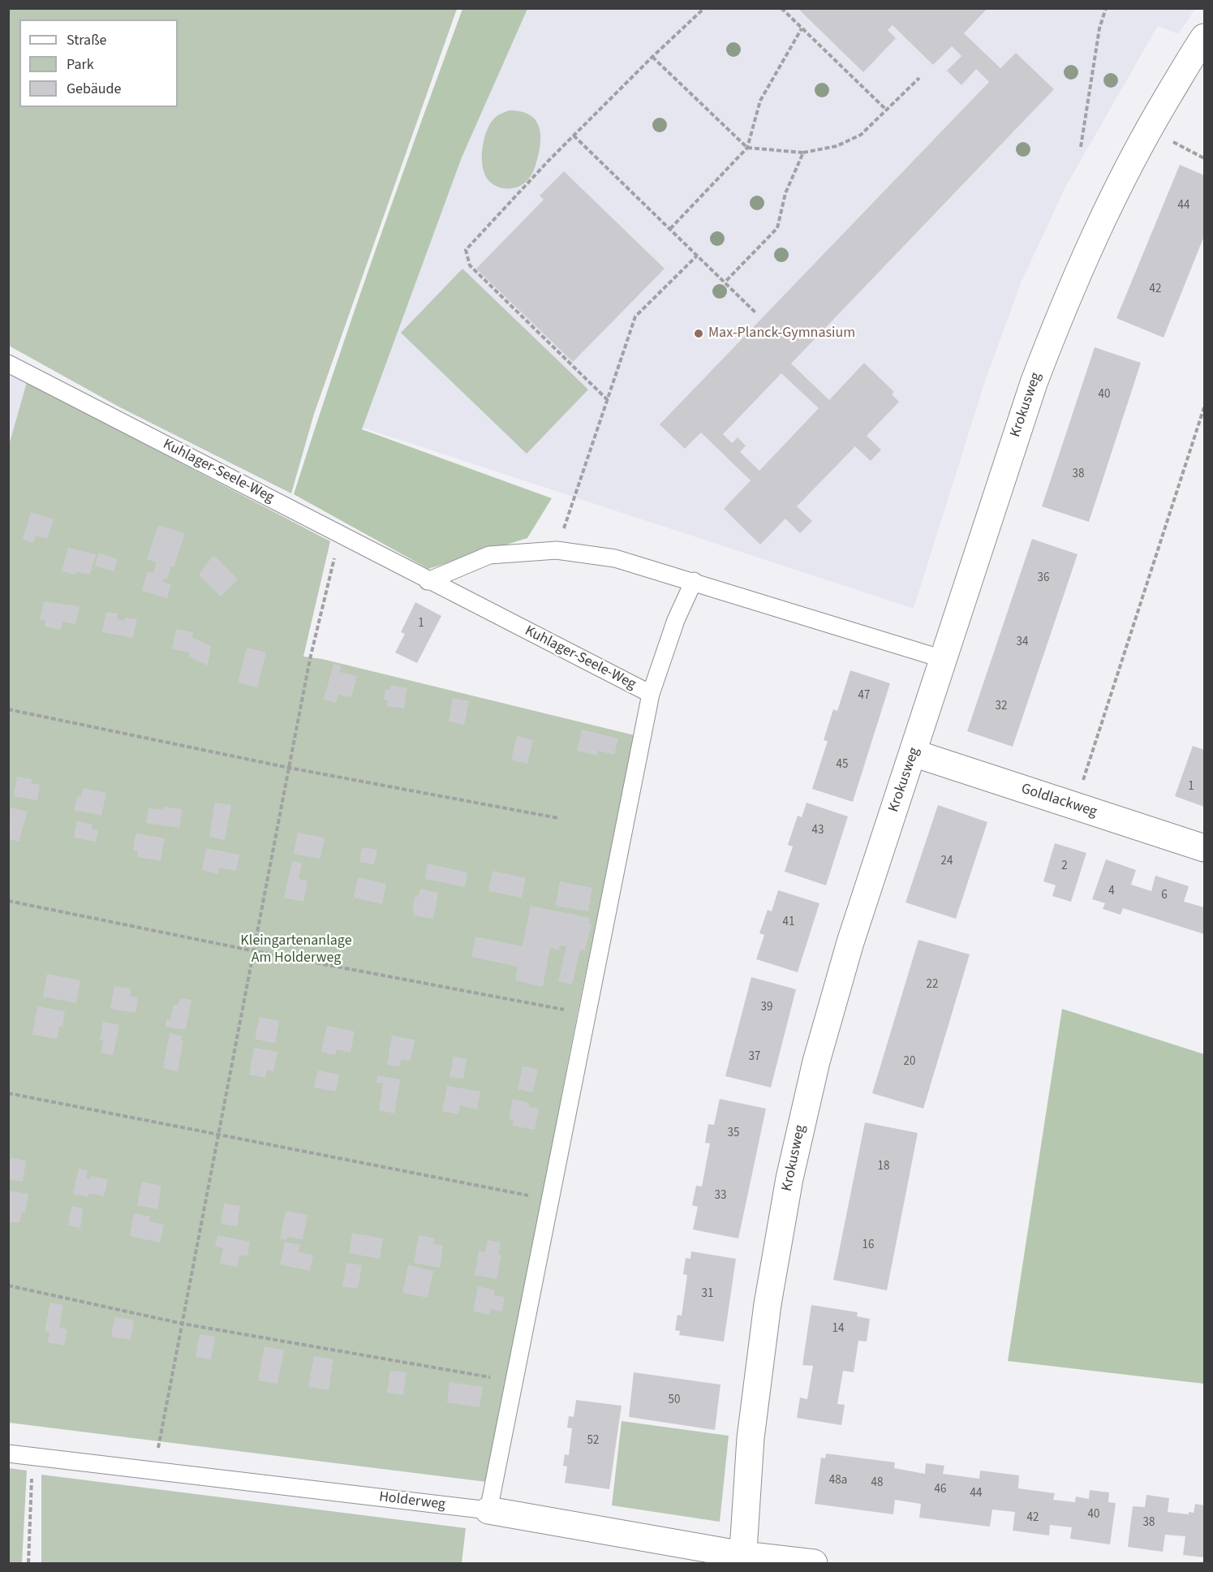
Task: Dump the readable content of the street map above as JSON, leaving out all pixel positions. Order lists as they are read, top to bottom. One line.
{"streets":{"street":["Krokusweg","Goldlackweg","Holderweg"],"lane":["Kuhlager-Seele-Weg"]},"crossings":[["Krokusweg","Goldlackweg"],["Krokusweg","Holderweg"]],"parks":["Kleingartenanlage Am Holderweg"],"places":["Max-Planck-Gymnasium"],"house_numbers":["44","42","40","38","36","1","34","47","32","45","1","43","24","2","4","6","41","22","39","37","20","35","18","33","16","31","14","50","52","48a","48","46","44","40","42","38"],"legend":["Straße","Park","Gebäude"]}
